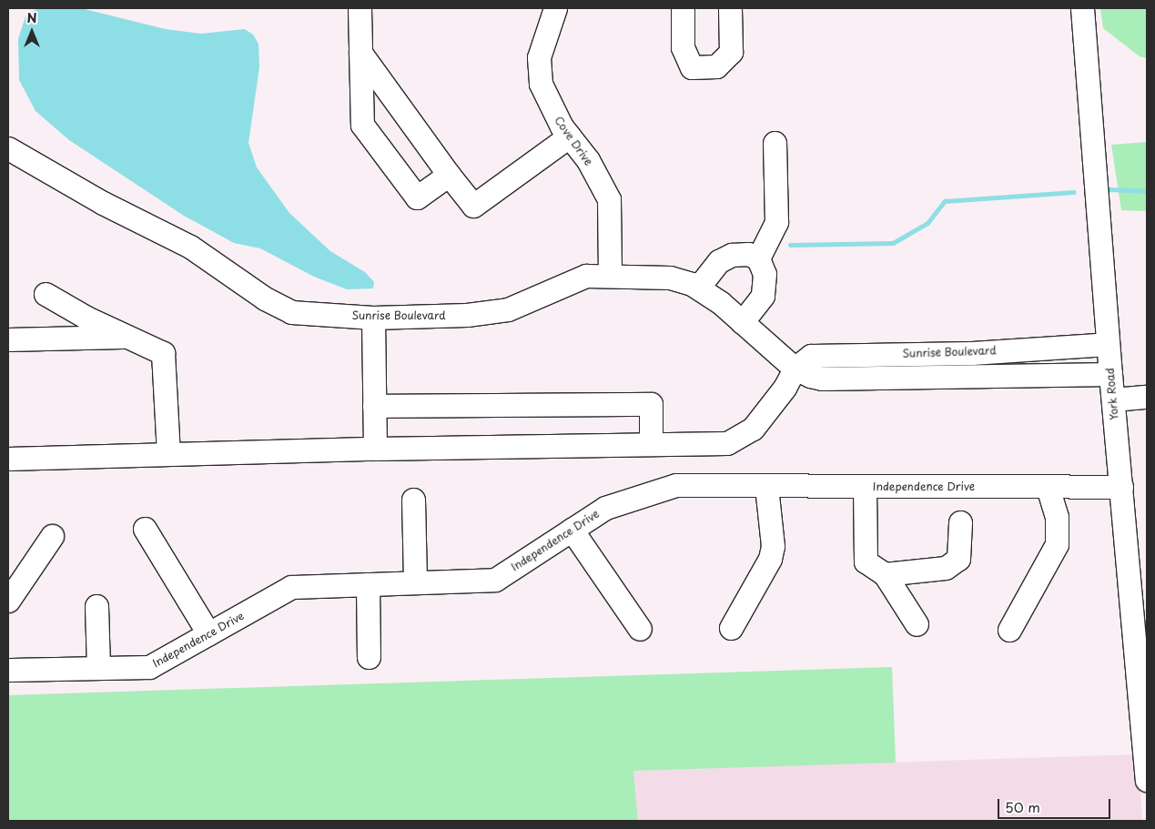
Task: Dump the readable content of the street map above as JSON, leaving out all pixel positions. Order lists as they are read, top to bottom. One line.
{"streets":{"street":["Cove Drive","Sunrise Boulevard","York Road","Independence Drive"]},"crossings":[["Cove Drive","Sunrise Boulevard"],["Sunrise Boulevard","York Road"],["York Road","Independence Drive"]],"scale_bar":"50 m","north":"top"}
